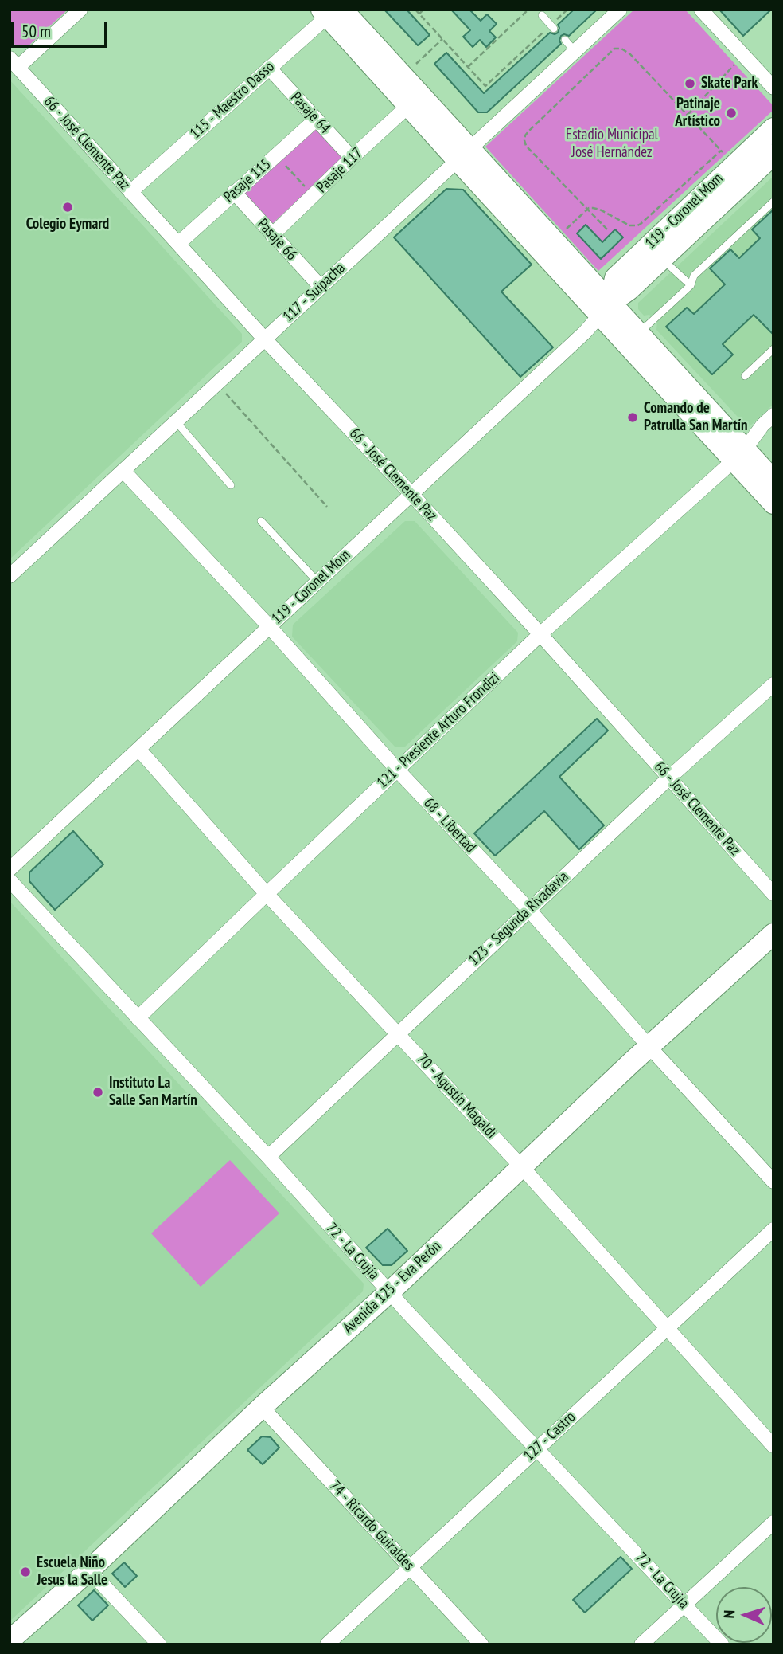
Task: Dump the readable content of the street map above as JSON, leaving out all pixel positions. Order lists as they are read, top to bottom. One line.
{"streets":{"main road":["119 - Coronel Mom","Avenida 125 - Eva Perón"],"street":["115 - Maestro Dasso","Pasaje 64","66 - José Clemente Paz","Pasaje 117","Pasaje 115","Pasaje 66","117 - Suipacha","121 - Presiente Arturo Frondizi","68 - Libertad","123 - Segunda Rivadavia","70 - Agustín Magaldi","72 - La Crujía","127 - Castro","74 - Ricardo Guiraldes"]},"crossings":[["115 - Maestro Dasso","Pasaje 64"],["115 - Maestro Dasso","66 - José Clemente Paz"],["Pasaje 64","Pasaje 117"],["Pasaje 64","Pasaje 115"],["66 - José Clemente Paz","Pasaje 115"],["66 - José Clemente Paz","119 - Coronel Mom"],["66 - José Clemente Paz","117 - Suipacha"],["66 - José Clemente Paz","121 - Presiente Arturo Frondizi"],["66 - José Clemente Paz","123 - Segunda Rivadavia"],["Pasaje 117","Pasaje 66"],["Pasaje 115","Pasaje 66"],["119 - Coronel Mom","68 - Libertad"],["119 - Coronel Mom","70 - Agustín Magaldi"],["Pasaje 66","117 - Suipacha"],["117 - Suipacha","68 - Libertad"],["121 - Presiente Arturo Frondizi","68 - Libertad"],["121 - Presiente Arturo Frondizi","70 - Agustín Magaldi"],["121 - Presiente Arturo Frondizi","72 - La Crujía"],["68 - Libertad","123 - Segunda Rivadavia"],["68 - Libertad","Avenida 125 - Eva Perón"],["123 - Segunda Rivadavia","70 - Agustín Magaldi"],["123 - Segunda Rivadavia","72 - La Crujía"],["70 - Agustín Magaldi","Avenida 125 - Eva Perón"],["70 - Agustín Magaldi","127 - Castro"],["72 - La Crujía","Avenida 125 - Eva Perón"],["72 - La Crujía","127 - Castro"],["Avenida 125 - Eva Perón","74 - Ricardo Guiraldes"],["127 - Castro","74 - Ricardo Guiraldes"]],"parks":["Estadio Municipal José Hernández"],"places":["Skate Park","Patinaje Artístico","Colegio Eymard","Comando de Patrulla San Martín","Instituto La Salle San Martín","Escuela Niño Jesus la Salle"],"scale_bar":"50 m","north":"left"}
